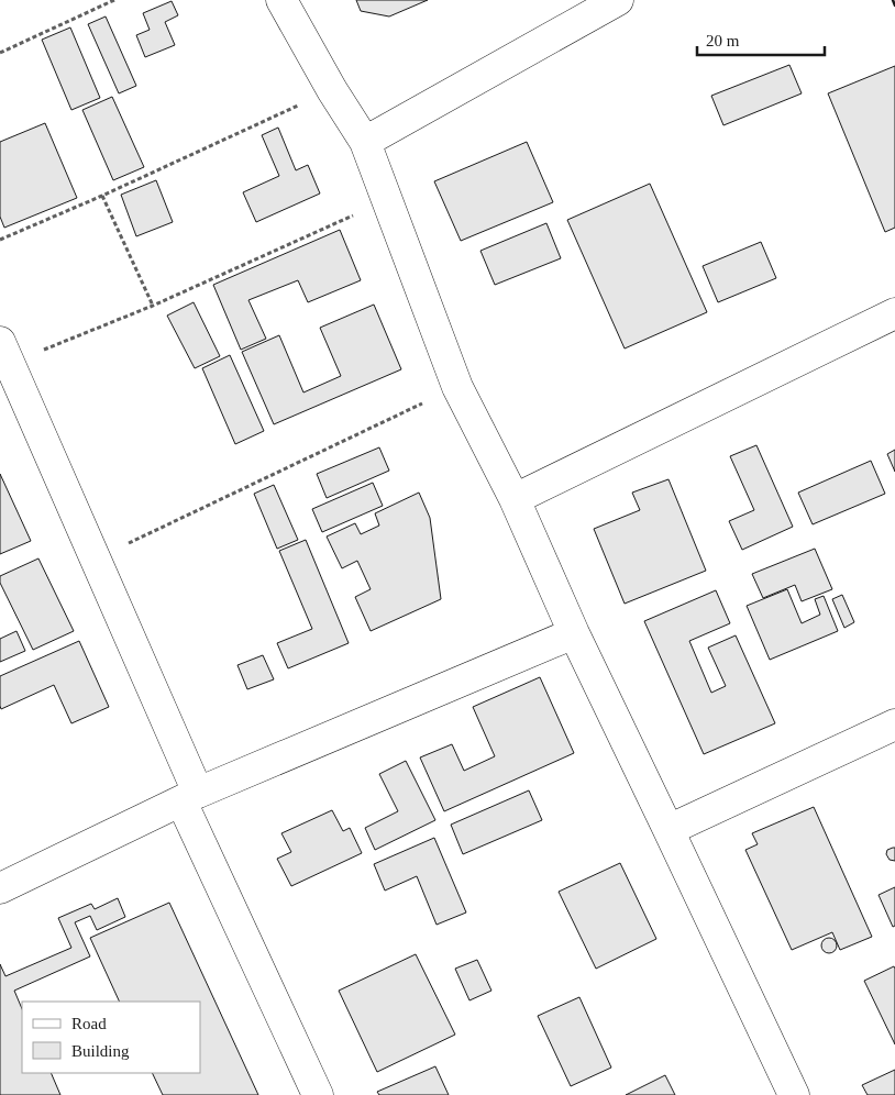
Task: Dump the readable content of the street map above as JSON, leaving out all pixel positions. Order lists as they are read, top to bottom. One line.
{"legend":["Road","Building"],"scale_bar":"20 m"}
